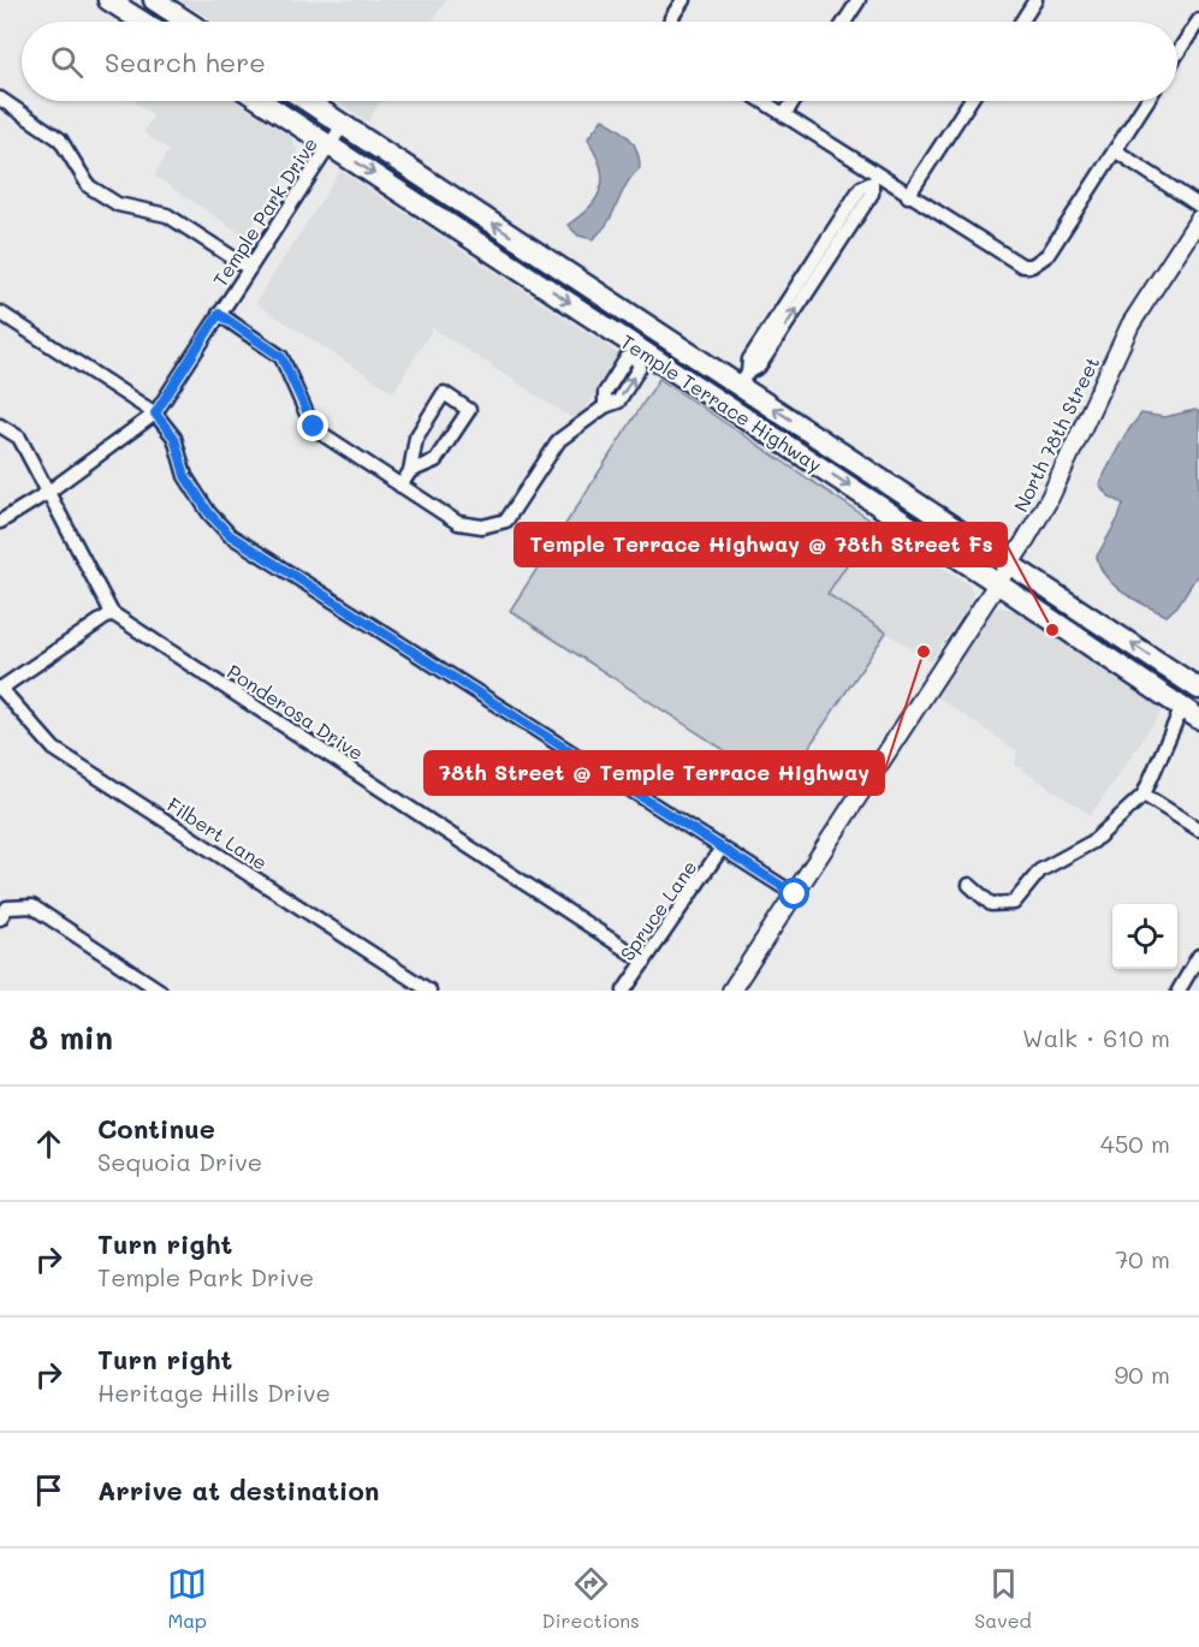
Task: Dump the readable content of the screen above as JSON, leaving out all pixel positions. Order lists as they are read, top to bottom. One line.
{"streets":{"main road":["Temple Terrace Highway"],"street":["Temple Park Drive","North 78th Street","Ponderosa Drive","Filbert Lane","Spruce Lane"]},"crossings":[["Temple Park Drive","Temple Terrace Highway"],["Temple Park Drive","Ponderosa Drive"],["Temple Terrace Highway","North 78th Street"],["Ponderosa Drive","Spruce Lane"]],"places":["Temple Terrace Highway @ 78th Street Fs","78th Street @ Temple Terrace Highway"],"page":{"search":"Search here","heading":["8 min","Walk · 610 m"],"list":[["Continue","Sequoia Drive","450 m"],["Turn right","Temple Park Drive","70 m"],["Turn right","Heritage Hills Drive","90 m"],"Arrive at destination"],"nav":["Map","Directions","Saved"]}}
